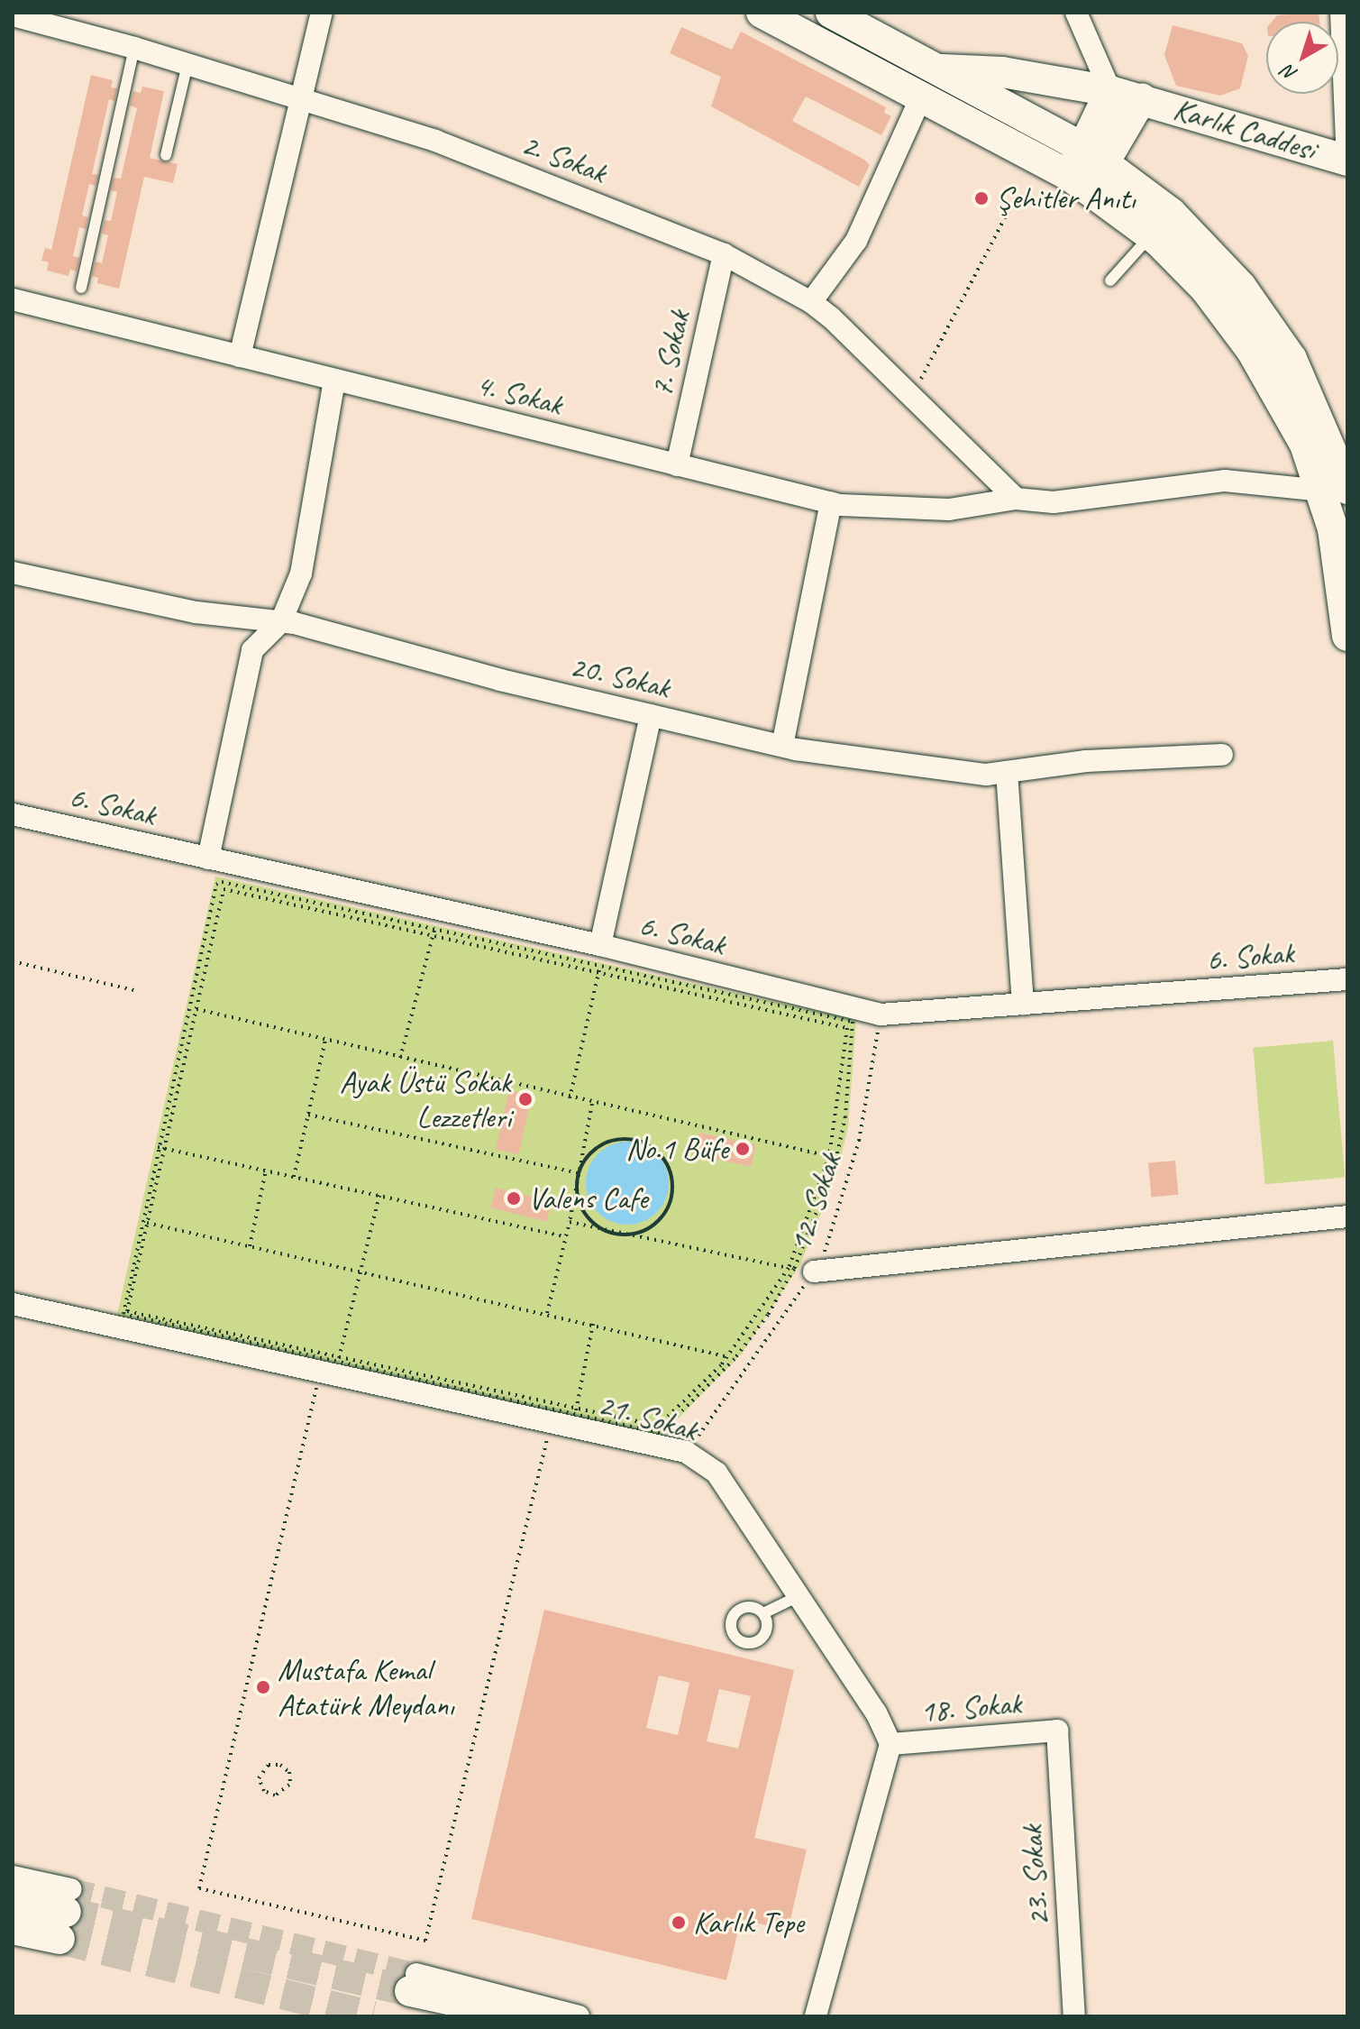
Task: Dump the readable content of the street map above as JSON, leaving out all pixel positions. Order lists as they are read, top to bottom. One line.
{"streets":{"main road":["Karlık Caddesi"],"street":["2. Sokak","7. Sokak","4. Sokak","20. Sokak","6. Sokak","21. Sokak","18. Sokak","23. Sokak"],"path":["12. Sokak"]},"crossings":[["2. Sokak","7. Sokak"],["2. Sokak","4. Sokak"],["7. Sokak","4. Sokak"],["6. Sokak","12. Sokak"],["12. Sokak","21. Sokak"],["21. Sokak","18. Sokak"],["18. Sokak","23. Sokak"]],"places":["Şehitler Anıtı","Ayak Üstü Sokak Lezzetleri","No.1 Büfe","Valens Cafe","Mustafa Kemal Atatürk Meydanı","Karlık Tepe"],"north":"bottom left"}
